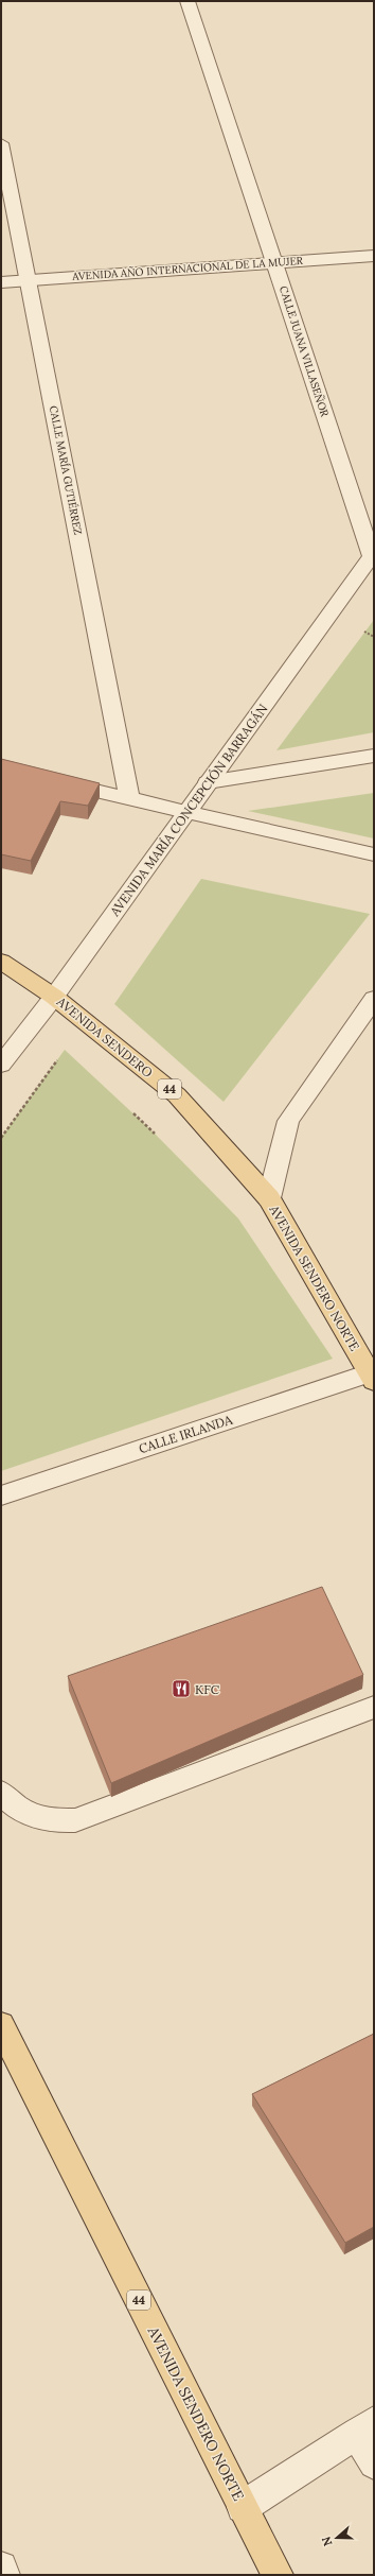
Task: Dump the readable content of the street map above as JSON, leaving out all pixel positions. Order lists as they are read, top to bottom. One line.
{"streets":{"main road":["AVENIDA SENDERO","44","AVENIDA SENDERO NORTE"],"street":["AVENIDA AÑO INTERNACIONAL DE LA MUJER","CALLE JUANA VILLASEÑOR","CALLE MARÍA GUTIÉRREZ","AVENIDA MARÍA CONCEPCIÓN BARRAGÁN","CALLE IRLANDA"]},"crossings":[["AVENIDA AÑO INTERNACIONAL DE LA MUJER","CALLE JUANA VILLASEÑOR"],["AVENIDA AÑO INTERNACIONAL DE LA MUJER","CALLE MARÍA GUTIÉRREZ"],["CALLE JUANA VILLASEÑOR","AVENIDA MARÍA CONCEPCIÓN BARRAGÁN"],["AVENIDA MARÍA CONCEPCIÓN BARRAGÁN","AVENIDA SENDERO"],["AVENIDA SENDERO","AVENIDA SENDERO NORTE"],["AVENIDA SENDERO NORTE","CALLE IRLANDA"]],"places":{"restaurant":["KFC"]},"north":"left"}
